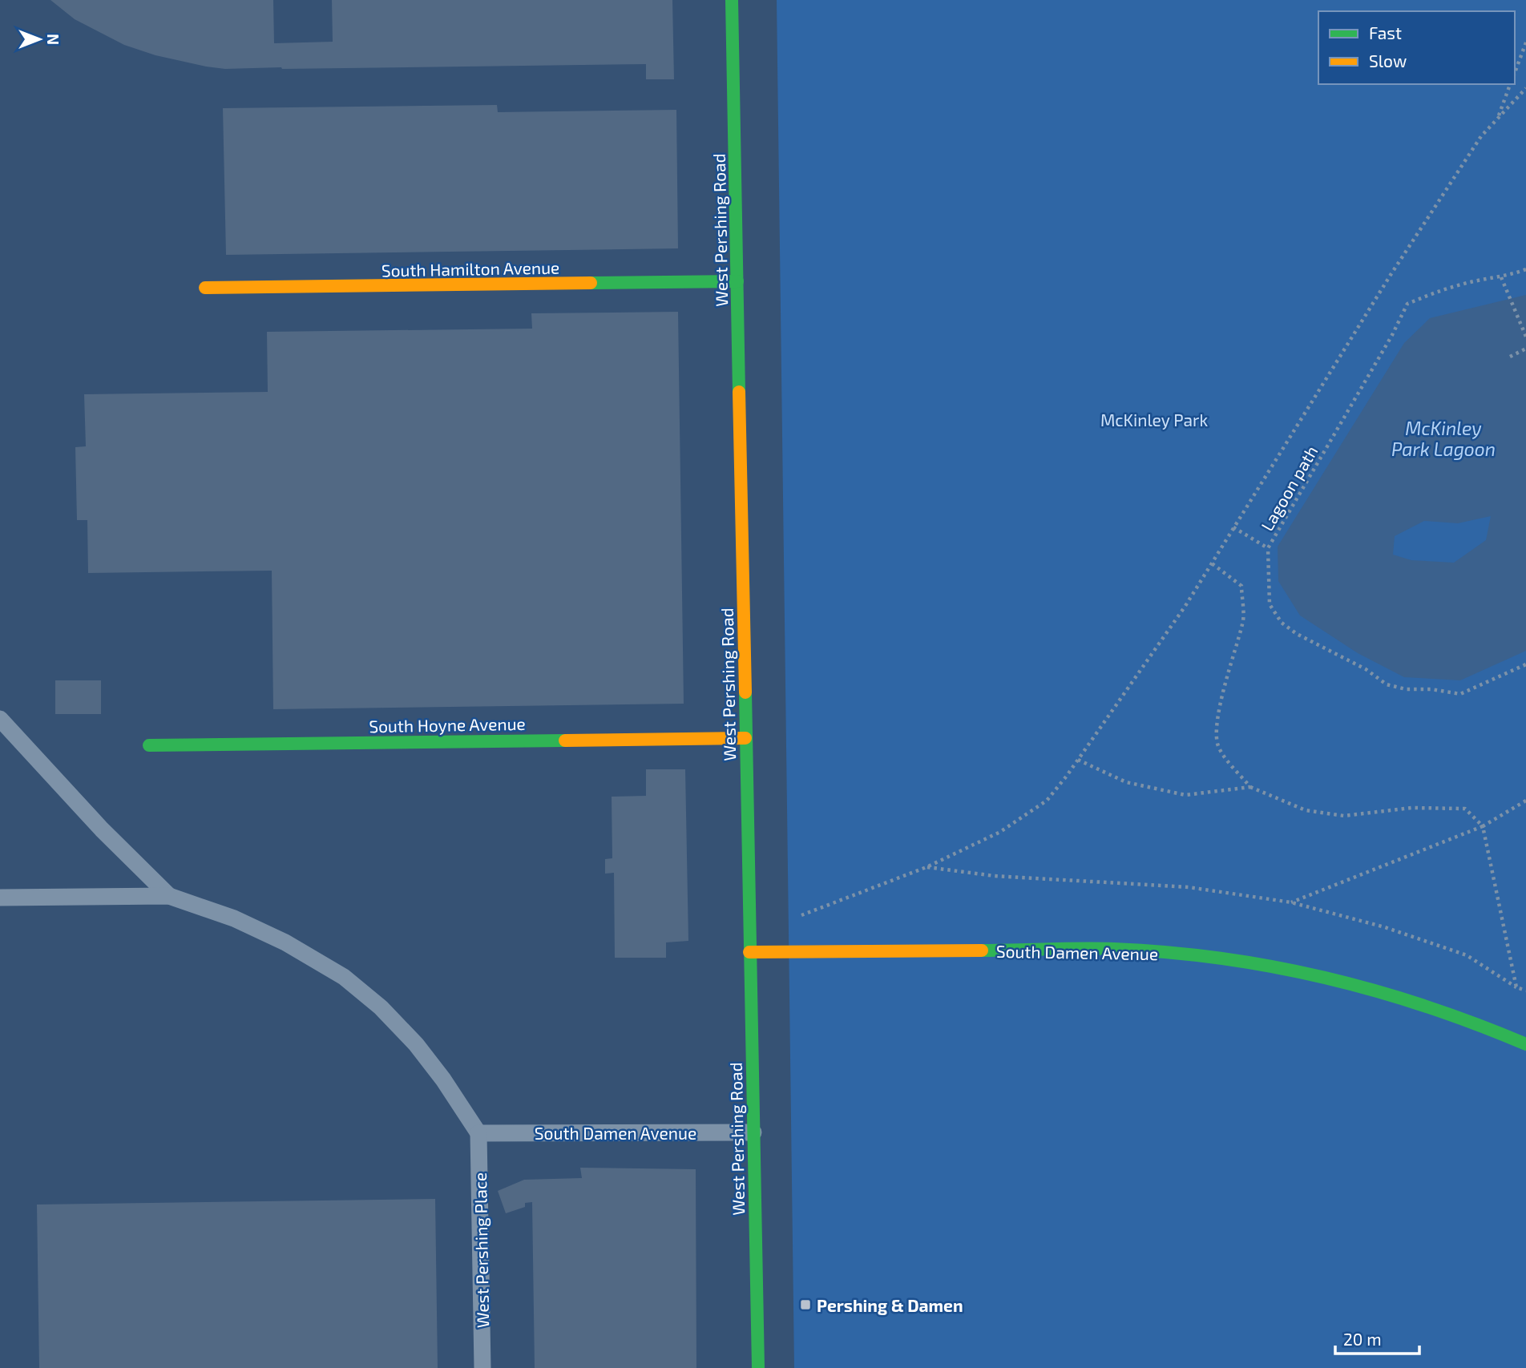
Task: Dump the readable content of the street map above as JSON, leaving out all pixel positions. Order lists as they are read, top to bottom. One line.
{"streets":{"main road":["West Pershing Road","South Hamilton Avenue","South Hoyne Avenue","South Damen Avenue"],"lane":["West Pershing Place"],"path":["Lagoon path"]},"crossings":[["West Pershing Road","South Hamilton Avenue"],["West Pershing Road","South Hoyne Avenue"],["West Pershing Road","South Damen Avenue"],["South Damen Avenue","West Pershing Place"]],"water":["McKinley Park Lagoon"],"parks":["McKinley Park"],"places":{"transit":["Pershing & Damen"]},"legend":["Fast","Slow"],"scale_bar":"20 m","north":"right"}
